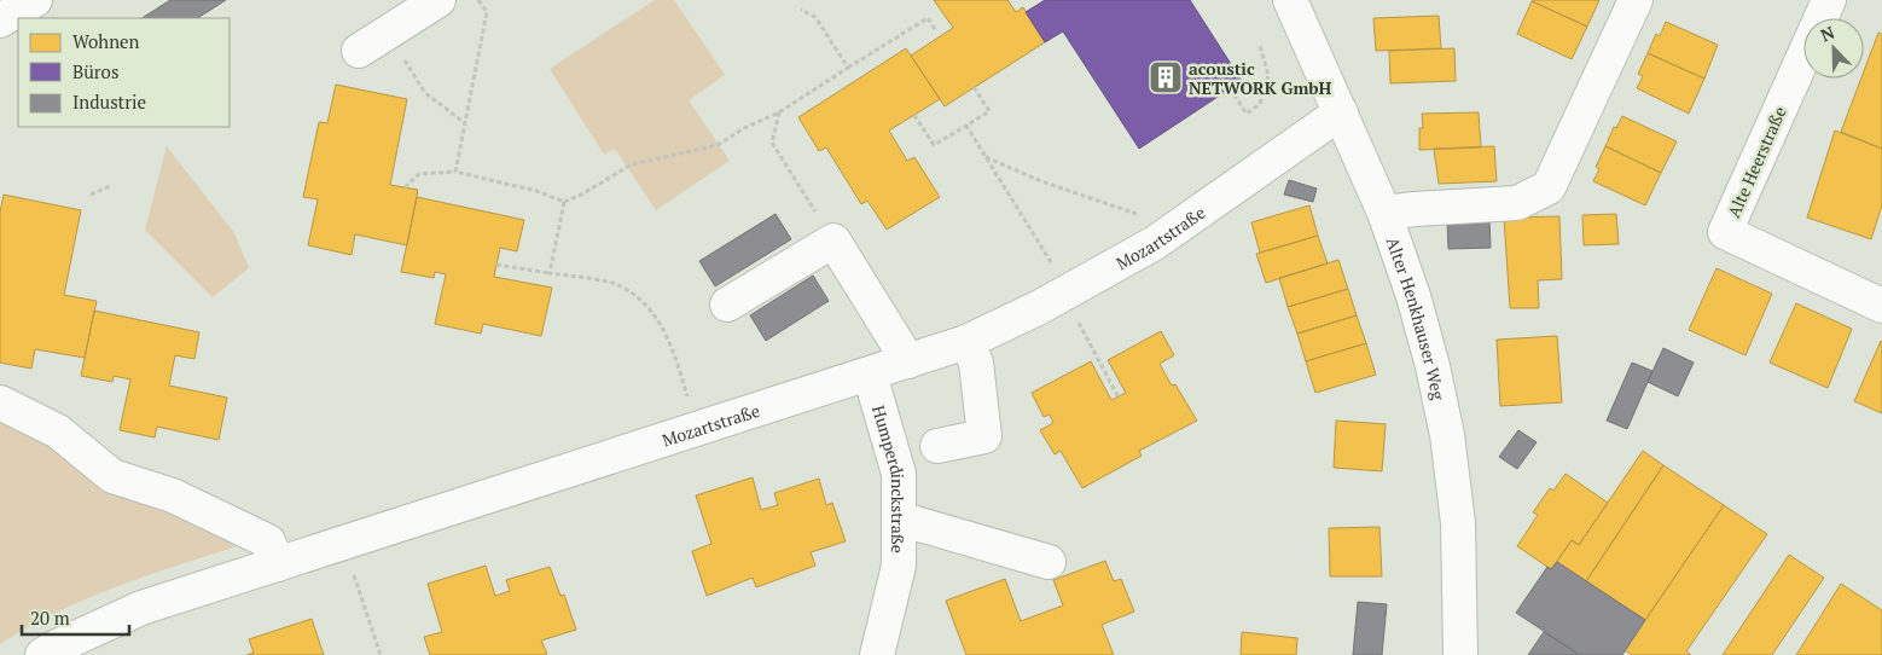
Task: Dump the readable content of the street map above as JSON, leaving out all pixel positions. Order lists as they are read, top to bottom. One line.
{"streets":{"street":["Alte Heerstraße","Mozartstraße","Alter Henkhauser Weg","Humperdinckstraße"]},"crossings":[["Mozartstraße","Alter Henkhauser Weg"],["Mozartstraße","Humperdinckstraße"]],"places":{"building":["acoustic NETWORK GmbH"]},"legend":["Wohnen","Büros","Industrie"],"scale_bar":"20 m","north":"top left"}
